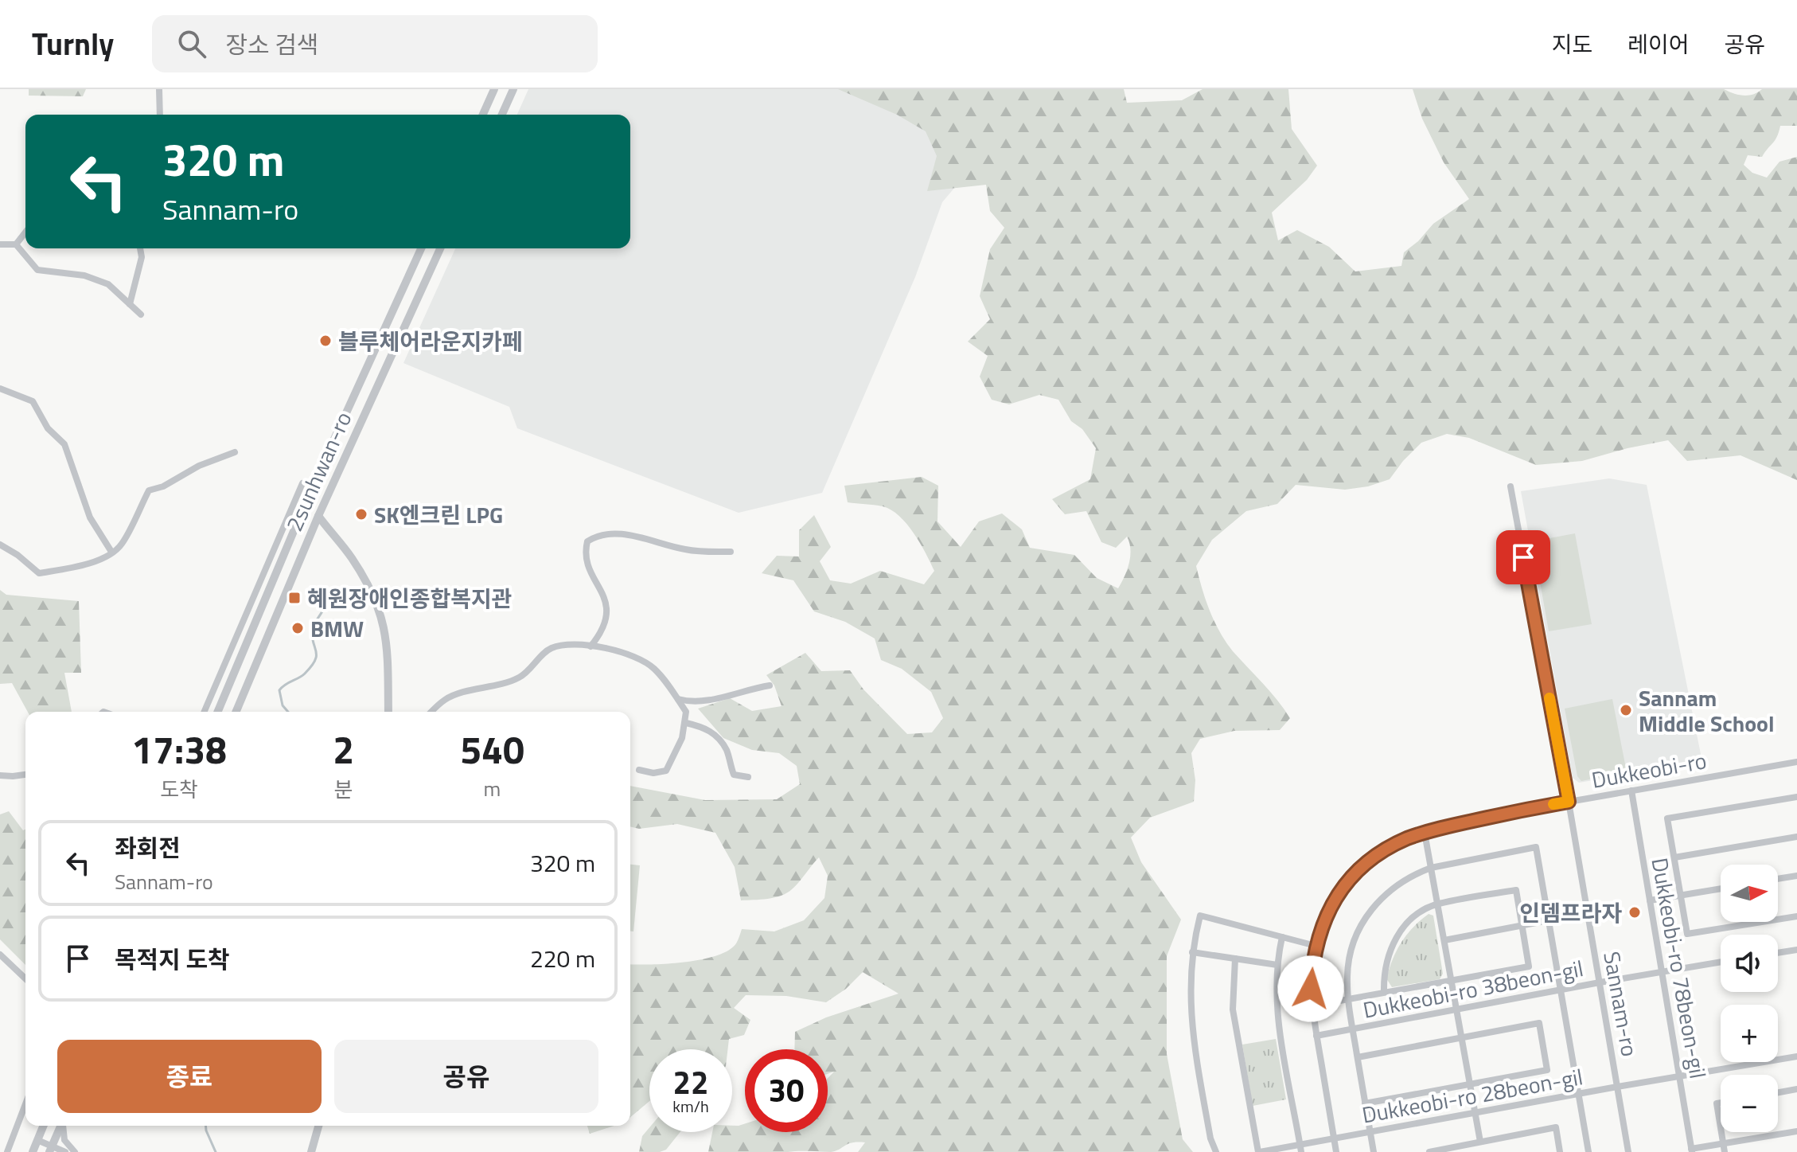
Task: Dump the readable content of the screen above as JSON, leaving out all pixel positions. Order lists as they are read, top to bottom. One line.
{"streets":{"street":["2sunhwan-ro","Dukkeobi-ro","Dukkeobi-ro 78beon-gil","Dukkeobi-ro 38beon-gil","Sannam-ro","Dukkeobi-ro 28beon-gil"]},"crossings":[["Dukkeobi-ro","Dukkeobi-ro 78beon-gil"],["Dukkeobi-ro","Dukkeobi-ro 38beon-gil"],["Dukkeobi-ro","Sannam-ro"],["Dukkeobi-ro","Dukkeobi-ro 28beon-gil"],["Dukkeobi-ro 78beon-gil","Dukkeobi-ro 38beon-gil"],["Dukkeobi-ro 78beon-gil","Dukkeobi-ro 28beon-gil"],["Dukkeobi-ro 38beon-gil","Sannam-ro"],["Sannam-ro","Dukkeobi-ro 28beon-gil"]],"places":{"other":["블루체어라운지카페","SK엔크린 LPG","BMW","Sannam Middle School","인뎀프라자"],"transit":["혜원장애인종합복지관"]},"north":"right","page":{"header":"Turnly","search":"장소 검색","nav":["지도","레이어","공유"],"turn":["320 m","Sannam-ro"],"eta":["17:38","도착","2","분","540","m"],"list":[{"name":"좌회전","note":"Sannam-ro","value":"320 m"},{"name":"목적지 도착","value":"220 m"}],"map_buttons":["+","−"],"buttons":["종료","공유"],"speed":"22 km/h","limit":"30"}}
